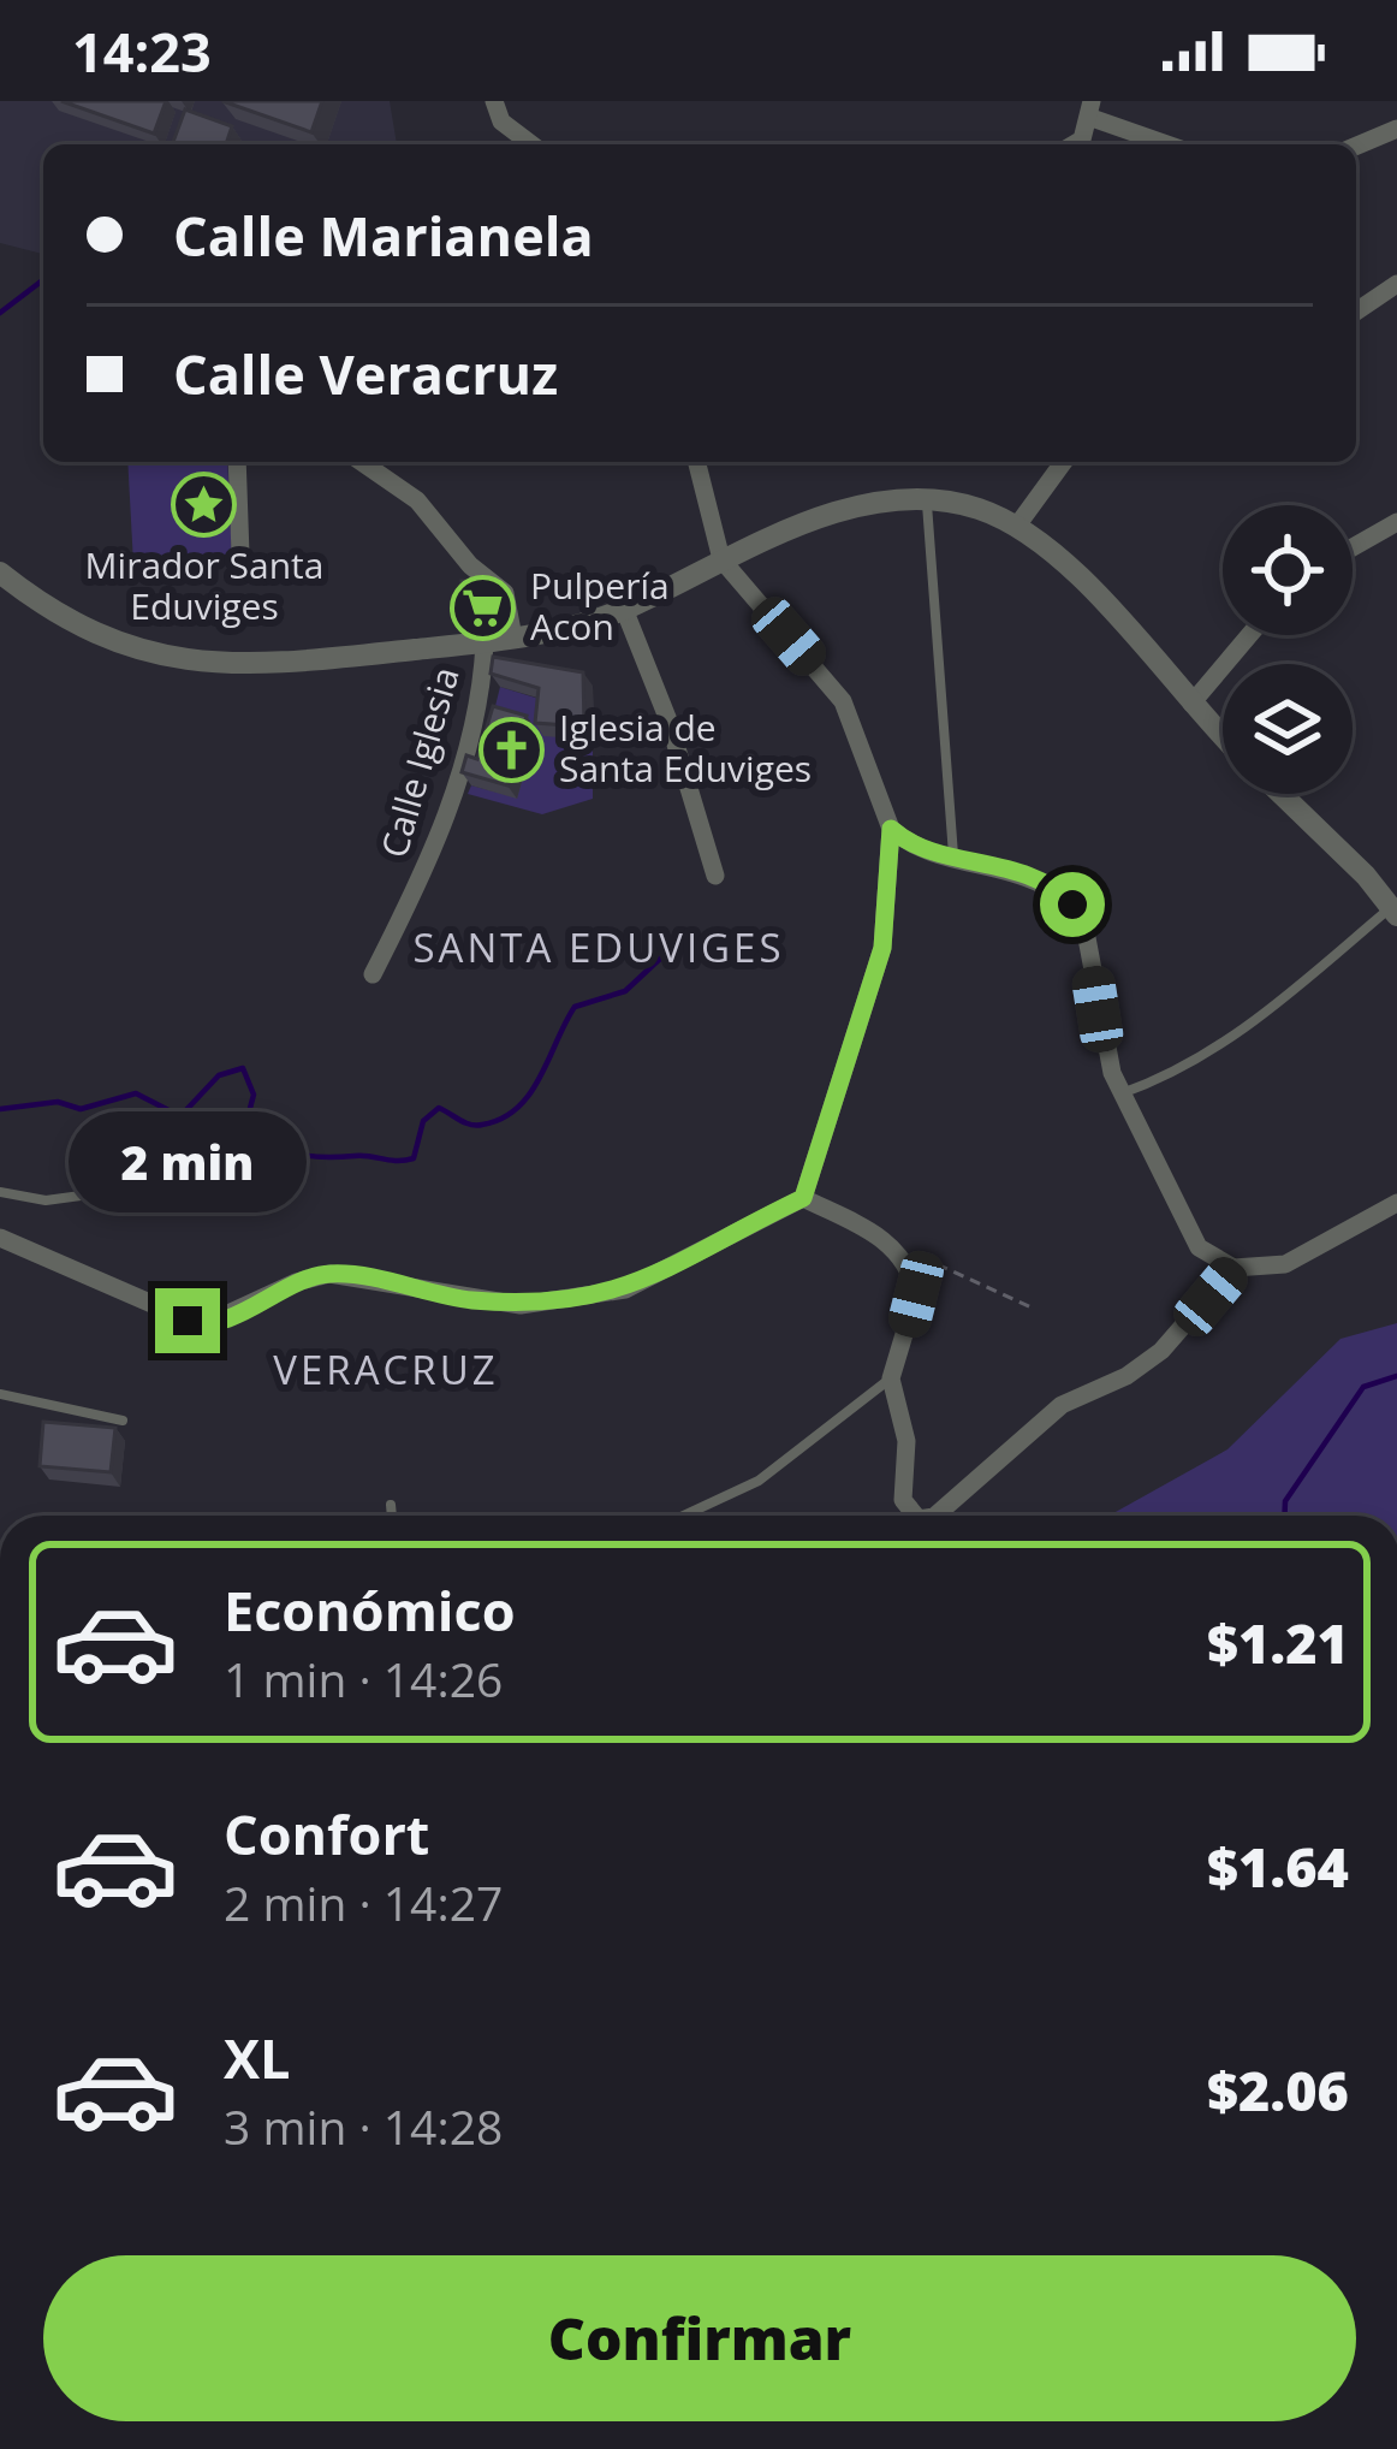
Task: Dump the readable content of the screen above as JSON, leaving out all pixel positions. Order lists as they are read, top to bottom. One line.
{"streets":{"street":["Calle Iglesia"]},"districts":["SANTA EDUVIGES","VERACRUZ"],"places":{"place":["Mirador Santa Eduviges"],"supermarket":["Pulpería Acon"],"church":["Iglesia de Santa Eduviges"]},"page":{"status":"14:23","banner":["Calle Marianela","Calle Veracruz"],"bubble":"2 min","list":[{"name":"Económico","note":"1 min · 14:26","value":"$1.21"},{"name":"Confort","note":"2 min · 14:27","value":"$1.64"},{"name":"XL","note":"3 min · 14:28","value":"$2.06"}],"buttons":"Confirmar"}}
